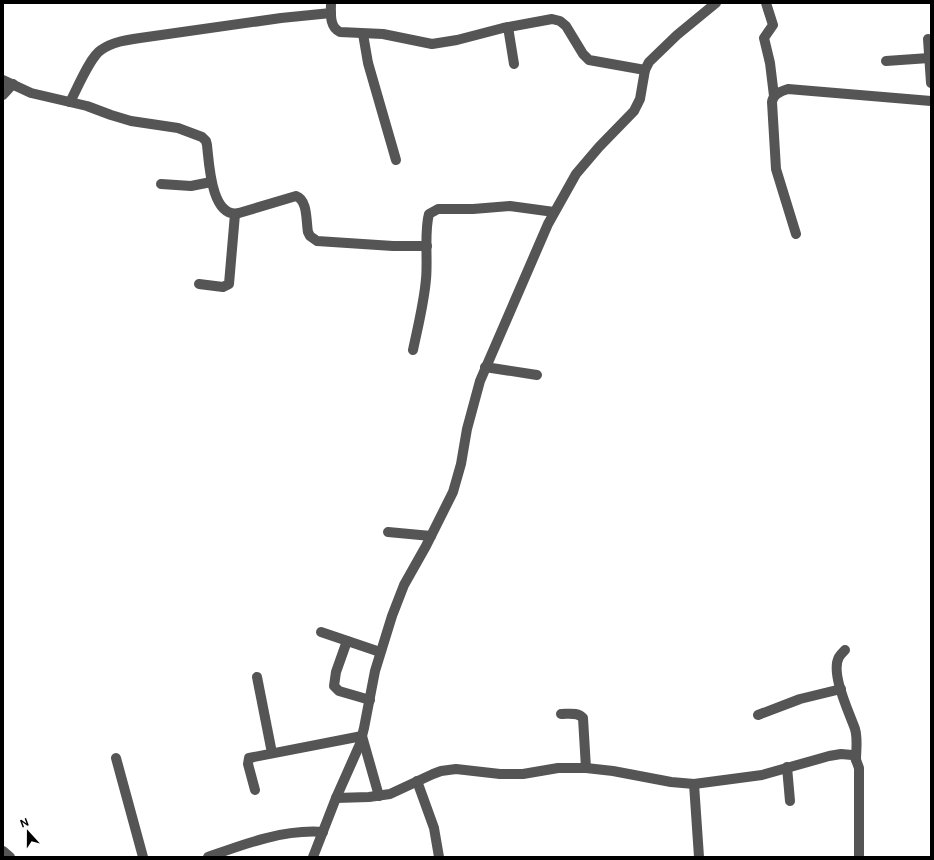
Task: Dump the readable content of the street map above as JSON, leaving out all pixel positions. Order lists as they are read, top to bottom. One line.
{"north":"top"}
